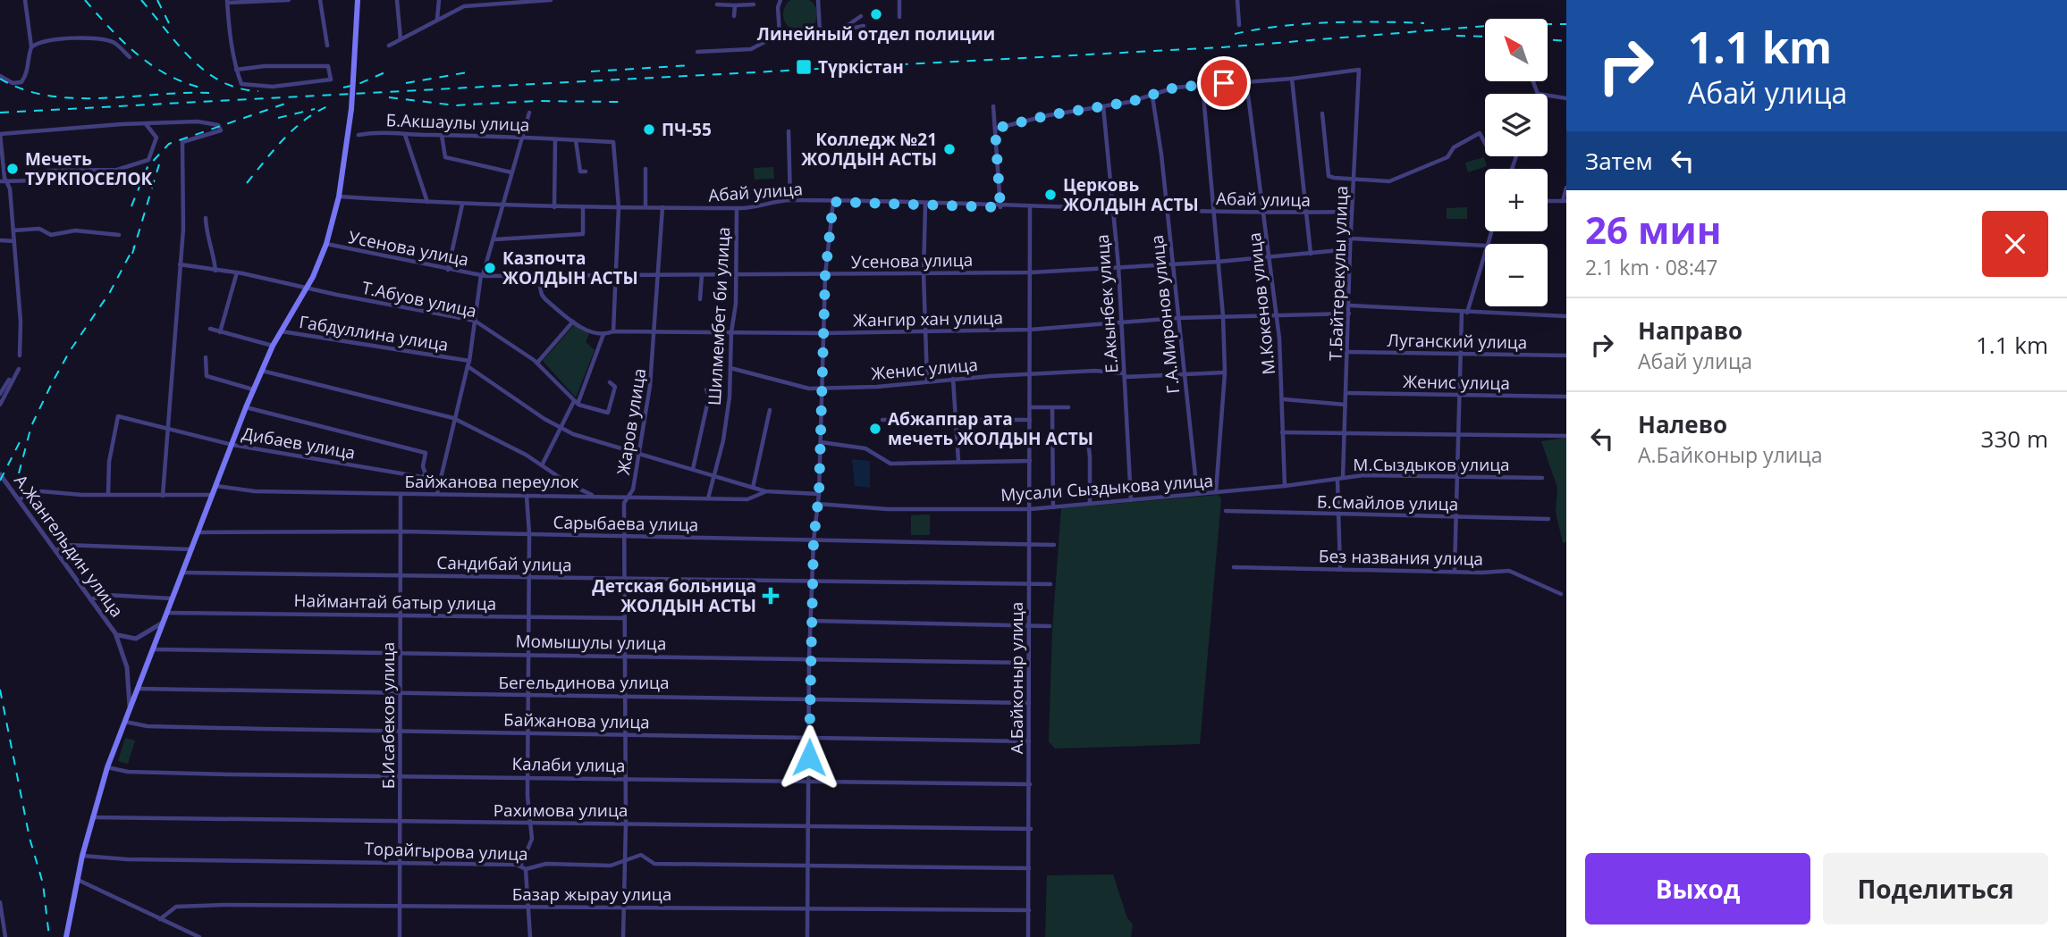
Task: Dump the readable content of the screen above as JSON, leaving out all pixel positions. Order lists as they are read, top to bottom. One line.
{"streets":{"street":["Б.Акшаулы улица","Абай улица","Усенова улица","Т.Байтерекулы улица","Т.Абуов улица","Е.Акынбек улица","М.Кокенов улица","Г.А.Миронов улица","Шилмембет би улица","Жангир хан улица","Габдуллина улица","Луганский улица","Женис улица","Жаров улица","Дибаев улица","М.Сыздыков улица","Байжанова переулок","Мусали Сыздыкова улица","Б.Смайлов улица","Сарыбаева улица","А.Жангельдин улица","Без названия улица","Сандибай улица","Наймантай батыр улица","Момышулы улица","А.Байконыр улица","Бегельдинова улица","Б.Исабеков улица","Байжанова улица","Калаби улица","Рахимова улица","Торайгырова улица","Базар жырау улица"]},"crossings":[["Б.Акшаулы улица","Абай улица"],["Абай улица","Т.Байтерекулы улица"],["Абай улица","Е.Акынбек улица"],["Абай улица","М.Кокенов улица"],["Абай улица","Г.А.Миронов улица"],["Абай улица","Шилмембет би улица"],["Абай улица","Жаров улица"],["Абай улица","А.Байконыр улица"],["Усенова улица","Т.Байтерекулы улица"],["Усенова улица","Е.Акынбек улица"],["Усенова улица","М.Кокенов улица"],["Усенова улица","Г.А.Миронов улица"],["Усенова улица","Шилмембет би улица"],["Усенова улица","Жаров улица"],["Усенова улица","А.Байконыр улица"],["Т.Байтерекулы улица","Жангир хан улица"],["Т.Байтерекулы улица","Луганский улица"],["Т.Байтерекулы улица","Женис улица"],["Т.Байтерекулы улица","М.Сыздыков улица"],["Е.Акынбек улица","Жангир хан улица"],["Е.Акынбек улица","Женис улица"],["Е.Акынбек улица","Мусали Сыздыкова улица"],["М.Кокенов улица","Жангир хан улица"],["М.Кокенов улица","М.Сыздыков улица"],["М.Кокенов улица","Мусали Сыздыкова улица"],["Г.А.Миронов улица","Жангир хан улица"],["Г.А.Миронов улица","Женис улица"],["Г.А.Миронов улица","Мусали Сыздыкова улица"],["Шилмембет би улица","Жангир хан улица"],["Шилмембет би улица","Габдуллина улица"],["Шилмембет би улица","Женис улица"],["Шилмембет би улица","Байжанова переулок"],["Жангир хан улица","Жаров улица"],["Жангир хан улица","А.Байконыр улица"],["Габдуллина улица","Жаров улица"],["Габдуллина улица","Байжанова переулок"],["Женис улица","А.Байконыр улица"],["Жаров улица","Байжанова переулок"],["Жаров улица","Сарыбаева улица"],["Жаров улица","Сандибай улица"],["Жаров улица","Наймантай батыр улица"],["Жаров улица","Момышулы улица"],["Жаров улица","Бегельдинова улица"],["Жаров улица","Байжанова улица"],["Жаров улица","Калаби улица"],["Жаров улица","Рахимова улица"],["Жаров улица","Торайгырова улица"],["Жаров улица","Базар жырау улица"],["М.Сыздыков улица","Мусали Сыздыкова улица"],["Байжанова переулок","Б.Исабеков улица"],["Мусали Сыздыкова улица","А.Байконыр улица"],["Сарыбаева улица","А.Байконыр улица"],["Сарыбаева улица","Б.Исабеков улица"],["Сандибай улица","А.Байконыр улица"],["Сандибай улица","Б.Исабеков улица"],["Наймантай батыр улица","Б.Исабеков улица"],["Момышулы улица","А.Байконыр улица"],["Момышулы улица","Б.Исабеков улица"],["А.Байконыр улица","Бегельдинова улица"],["А.Байконыр улица","Байжанова улица"],["А.Байконыр улица","Калаби улица"],["А.Байконыр улица","Рахимова улица"],["А.Байконыр улица","Торайгырова улица"],["А.Байконыр улица","Базар жырау улица"],["Бегельдинова улица","Б.Исабеков улица"],["Б.Исабеков улица","Байжанова улица"],["Б.Исабеков улица","Калаби улица"],["Б.Исабеков улица","Рахимова улица"],["Б.Исабеков улица","Торайгырова улица"],["Б.Исабеков улица","Базар жырау улица"]],"places":{"other":["Линейный отдел полиции","ПЧ-55","Колледж №21 ЖОЛДЫН АСТЫ","Мечеть ТУРКПОСЕЛОК","Церковь ЖОЛДЫН АСТЫ","Казпочта ЖОЛДЫН АСТЫ","Абжаппар ата мечеть ЖОЛДЫН АСТЫ"],"transit":["Түркістан"],"health":["Детская больница ЖОЛДЫН АСТЫ"]},"north":"top left","page":{"turn":["1.1 km","Абай улица"],"map_buttons":["+","−"],"then":"Затем","heading":["26 мин","2.1 km · 08:47"],"list":[{"name":"Направо","note":"Абай улица","value":"1.1 km"},{"name":"Налево","note":"А.Байконыр улица","value":"330 m"}],"buttons":["Выход","Поделиться"]}}
